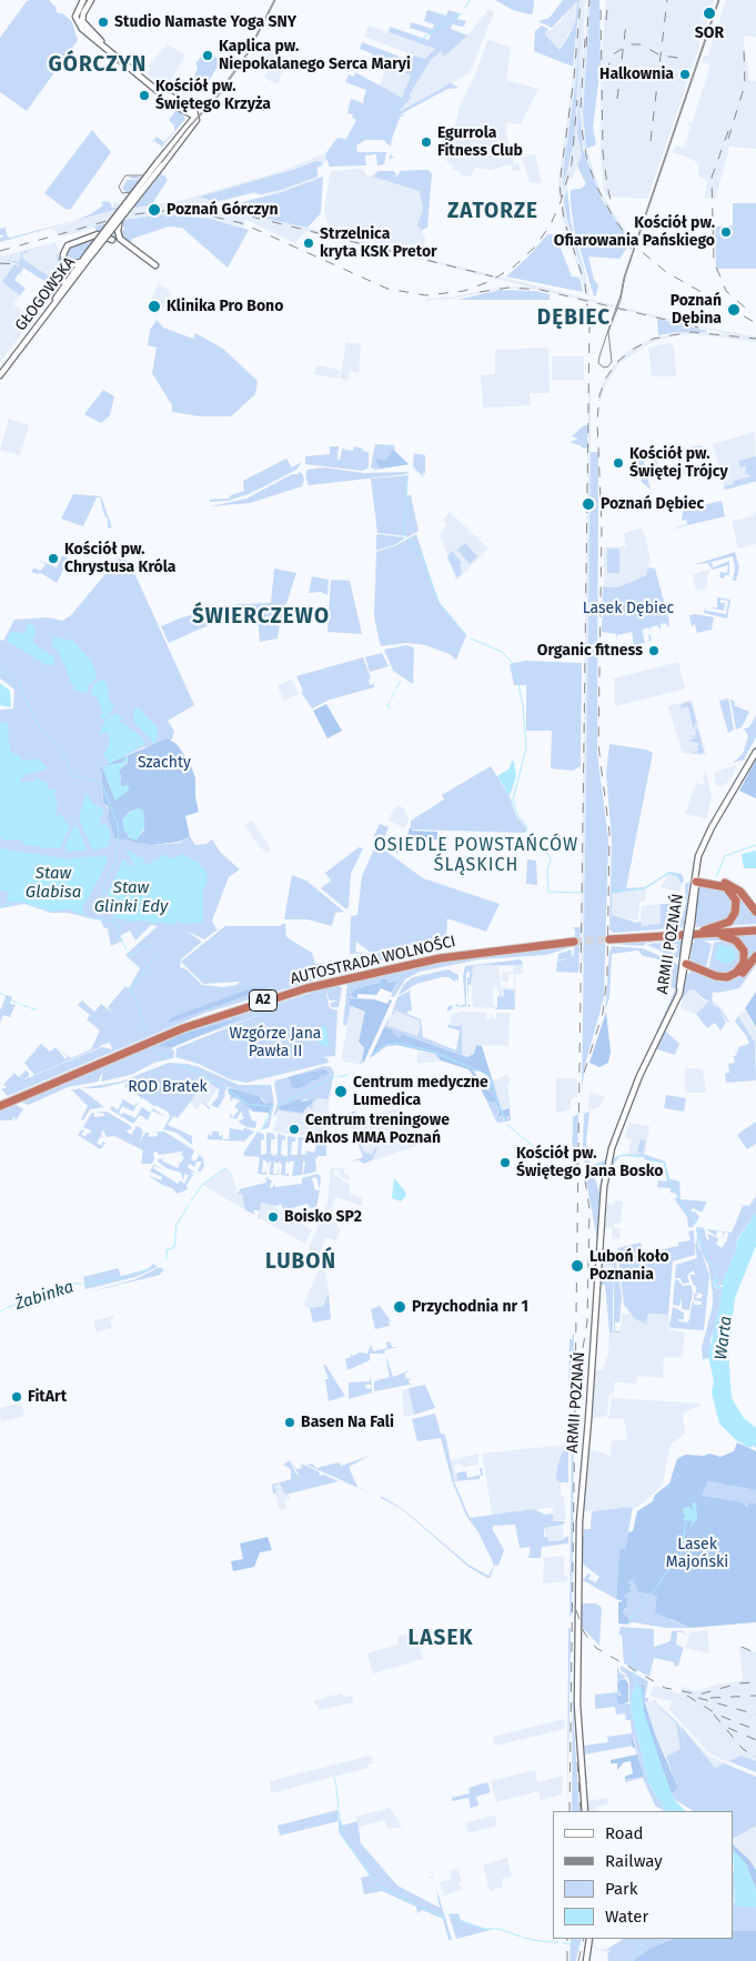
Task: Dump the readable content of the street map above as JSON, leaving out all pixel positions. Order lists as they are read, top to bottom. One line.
{"streets":{"highway":["AUTOSTRADA WOLNOŚCI","A2"],"main road":["GŁOGOWSKA","ARMII POZNAŃ"]},"districts":["GÓRCZYN","ZATORZE","DĘBIEC","ŚWIERCZEWO","OSIEDLE POWSTAŃCÓW ŚLĄSKICH","LUBOŃ","LASEK"],"water":["Staw Glabisa","Staw Glinki Edy","Żabinka","Warta"],"parks":["Lasek Dębiec","Szachty","Wzgórze Jana Pawła II","ROD Bratek","Lasek Majoński"],"places":["SOR","Studio Namaste Yoga SNY","Kaplica pw. Niepokalanego Serca Maryi","Halkownia","Kościół pw. Świętego Krzyża","Egurrola Fitness Club","Poznań Górczyn","Kościół pw. Ofiarowania Pańskiego","Strzelnica kryta KSK Pretor","Klinika Pro Bono","Poznań Dębina","Kościół pw. Świętej Trójcy","Poznań Dębiec","Kościół pw. Chrystusa Króla","Organic fitness","Centrum medyczne Lumedica","Centrum treningowe Ankos MMA Poznań","Kościół pw. Świętego Jana Bosko","Boisko SP2","Luboń koło Poznania","Przychodnia nr 1","FitArt","Basen Na Fali"],"legend":["Road","Railway","Park","Water"]}
